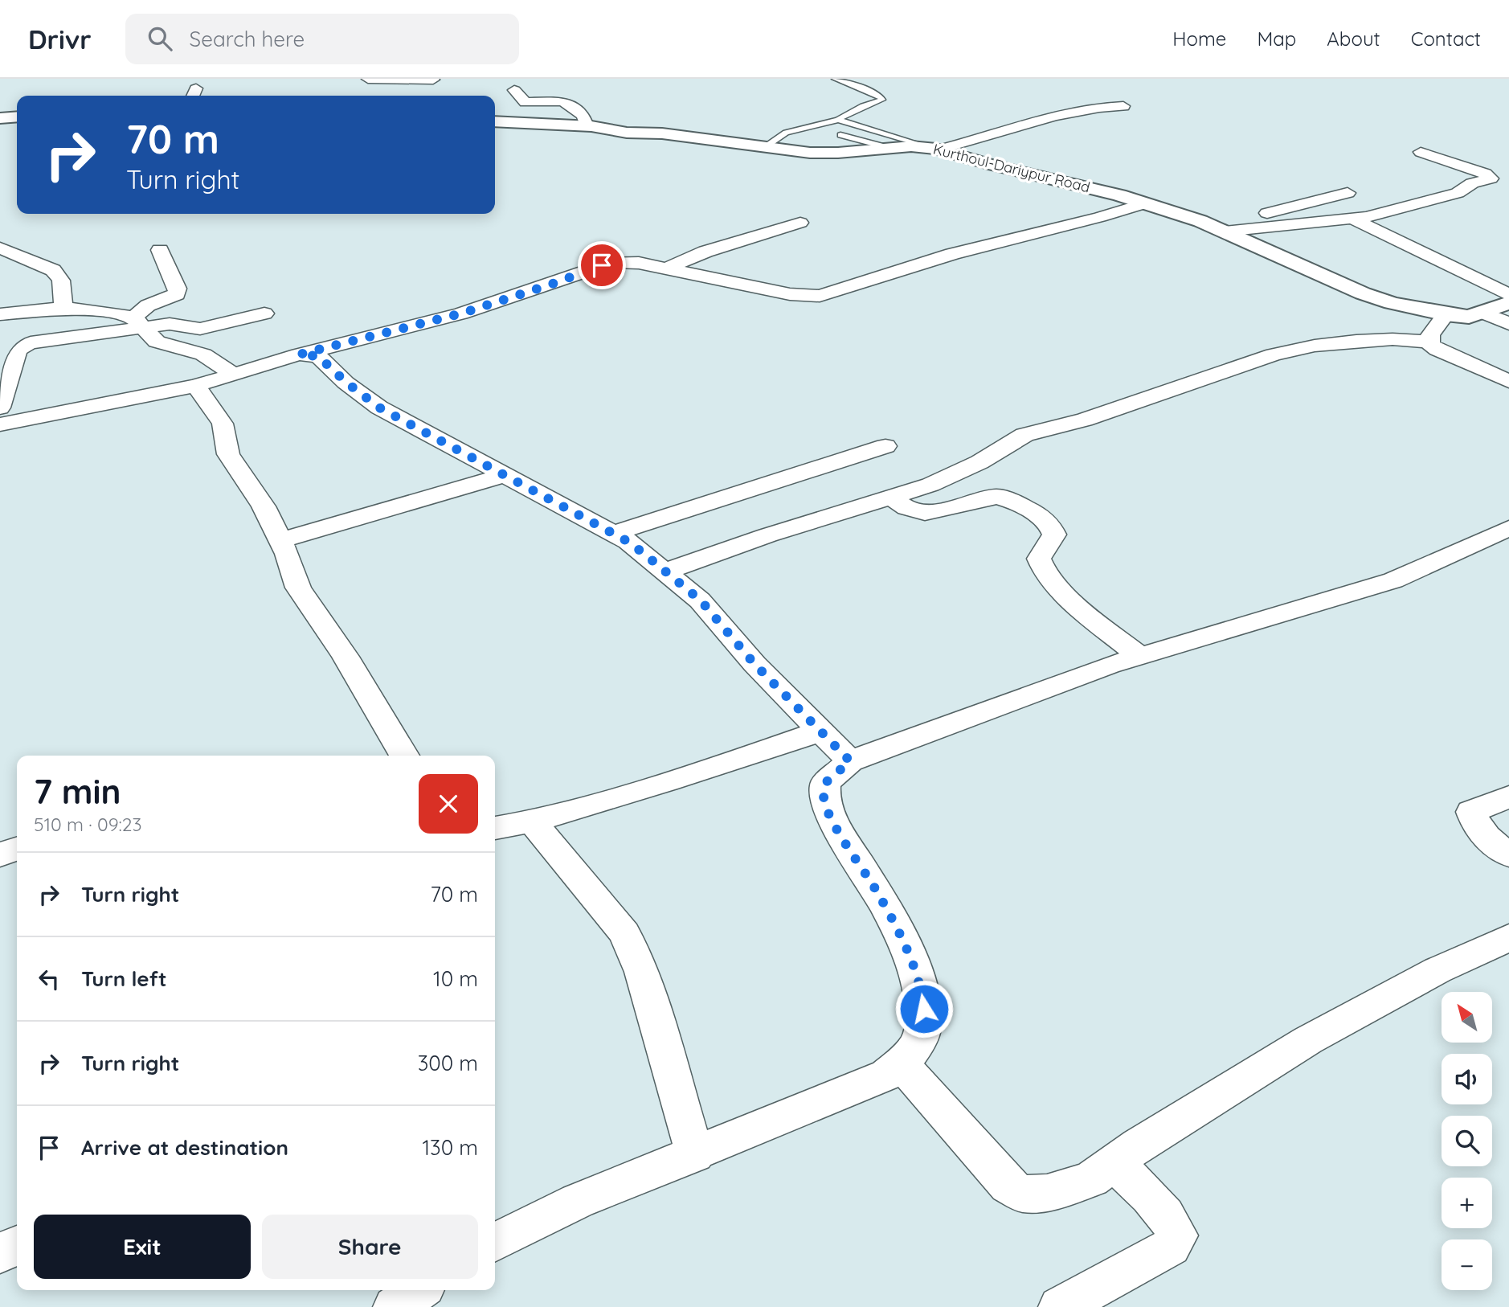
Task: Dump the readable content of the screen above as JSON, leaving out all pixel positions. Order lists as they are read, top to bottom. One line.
{"streets":{"street":["Kurthoul-Dariypur Road"]},"north":"top left","page":{"header":"Drivr","search":"Search here","nav":["Home","Map","About","Contact"],"turn":["70 m","Turn right"],"heading":["7 min","510 m · 09:23"],"list":[{"name":"Turn right","value":"70 m"},{"name":"Turn left","value":"10 m"},{"name":"Turn right","value":"300 m"},{"name":"Arrive at destination","value":"130 m"}],"map_buttons":["+","−"],"buttons":["Exit","Share"]}}
